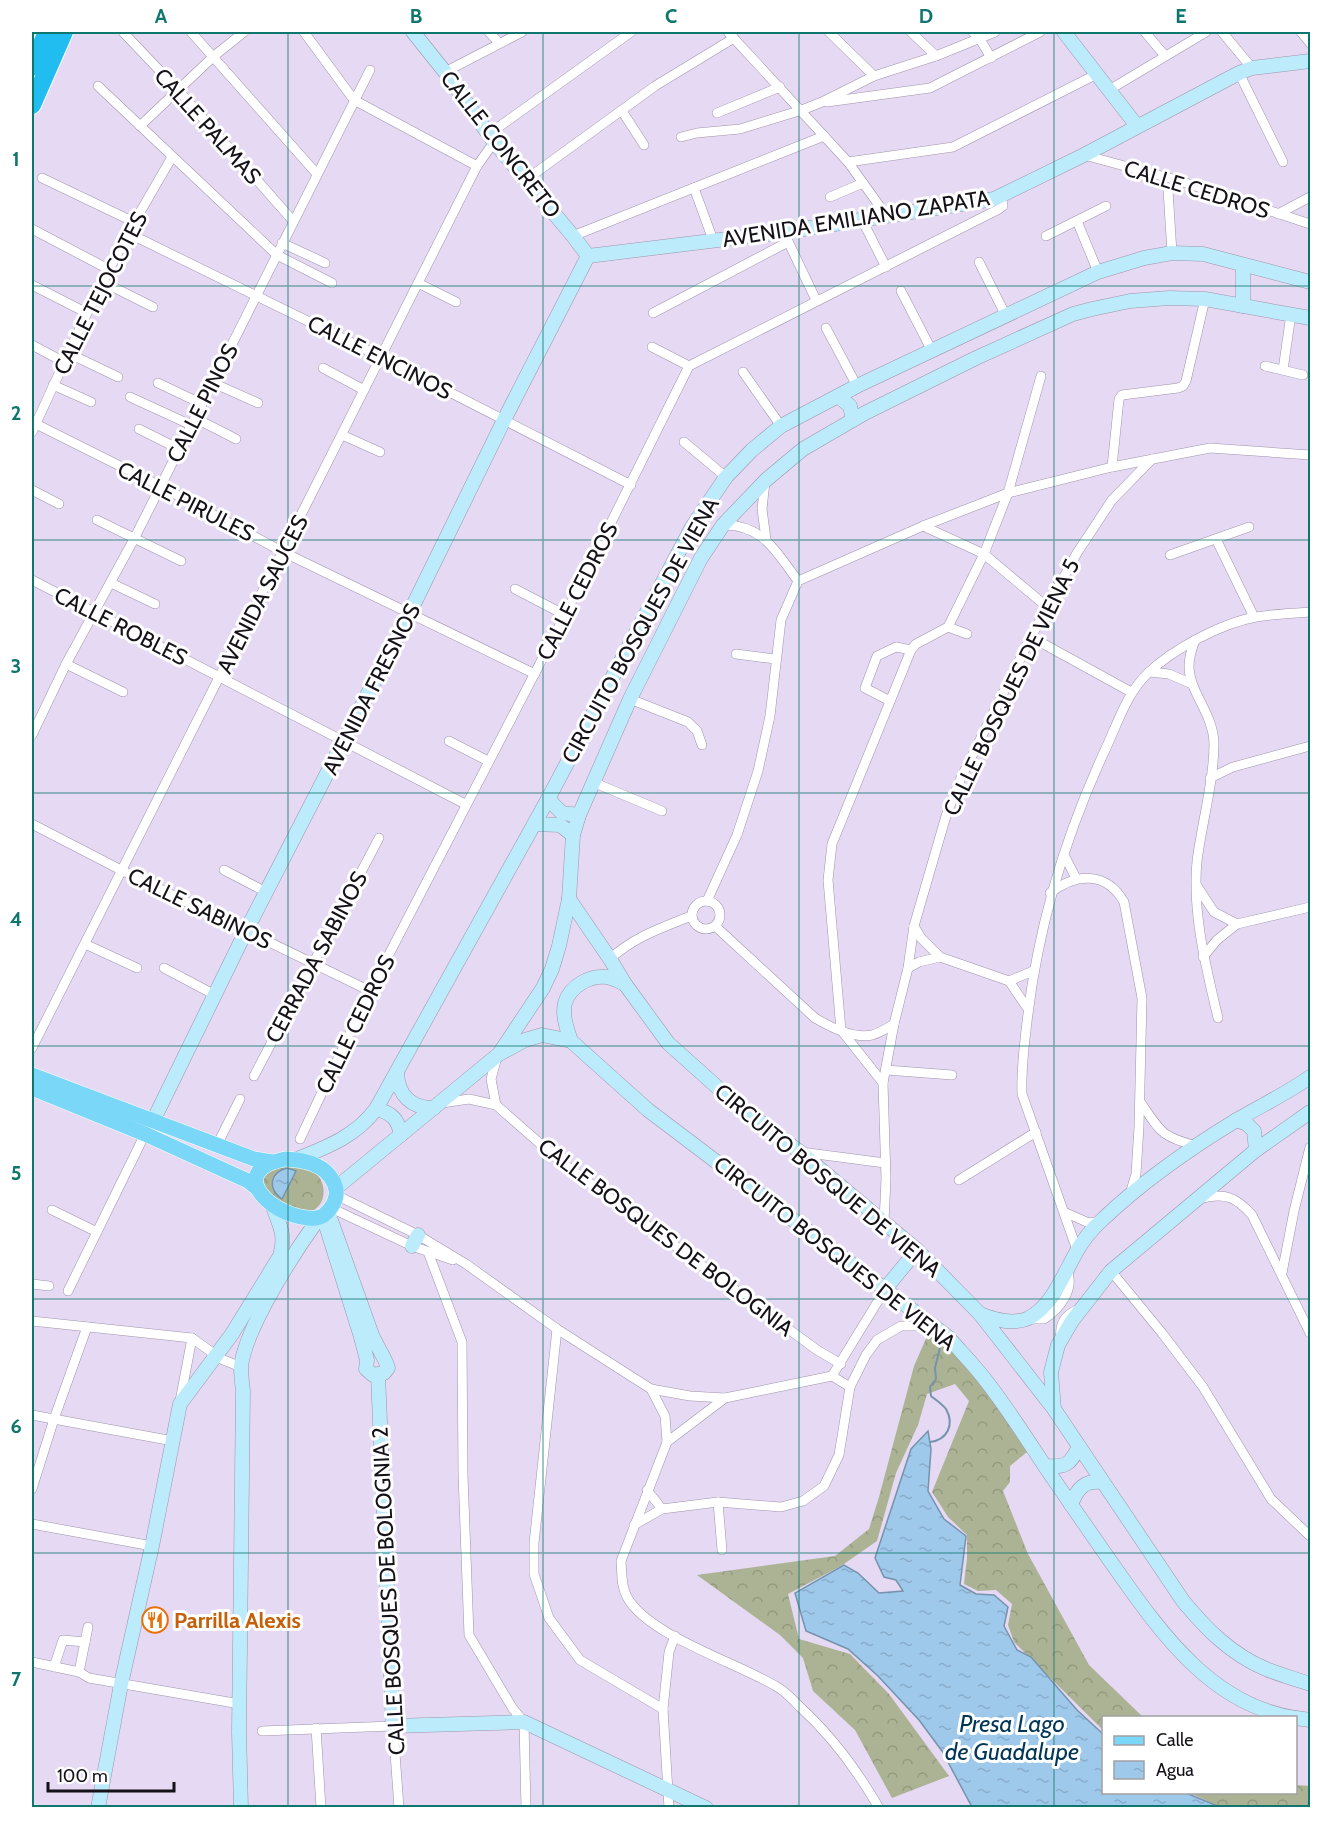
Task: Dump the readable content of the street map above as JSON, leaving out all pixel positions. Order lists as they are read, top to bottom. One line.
{"streets":{"main road":["CALLE CONCRETO","AVENIDA EMILIANO ZAPATA","CIRCUITO BOSQUES DE VIENA","AVENIDA FRESNOS","CIRCUITO BOSQUE DE VIENA","CALLE BOSQUES DE BOLOGNIA 2"],"street":["CALLE PALMAS","CALLE CEDROS","CALLE TEJOCOTES","CALLE ENCINOS","CALLE PINOS","CALLE PIRULES","AVENIDA SAUCES","CALLE ROBLES","CALLE BOSQUES DE VIENA 5","CALLE SABINOS","CERRADA SABINOS","CALLE BOSQUES DE BOLOGNIA"]},"crossings":[["CALLE PALMAS","CALLE PINOS"],["CALLE CONCRETO","AVENIDA EMILIANO ZAPATA"],["CALLE CONCRETO","AVENIDA SAUCES"],["CALLE CONCRETO","AVENIDA FRESNOS"],["CALLE CEDROS","AVENIDA EMILIANO ZAPATA"],["CALLE CEDROS","CALLE ENCINOS"],["CALLE CEDROS","CALLE PIRULES"],["CALLE CEDROS","CALLE ROBLES"],["CALLE CEDROS","CALLE SABINOS"],["AVENIDA EMILIANO ZAPATA","AVENIDA FRESNOS"],["CALLE TEJOCOTES","CALLE ENCINOS"],["CALLE TEJOCOTES","CALLE PIRULES"],["CALLE ENCINOS","CALLE PINOS"],["CALLE ENCINOS","AVENIDA SAUCES"],["CALLE ENCINOS","AVENIDA FRESNOS"],["CALLE PINOS","CALLE PIRULES"],["CALLE PINOS","CALLE ROBLES"],["CALLE PIRULES","AVENIDA SAUCES"],["CALLE PIRULES","AVENIDA FRESNOS"],["AVENIDA SAUCES","CALLE ROBLES"],["AVENIDA SAUCES","CALLE SABINOS"],["CALLE ROBLES","AVENIDA FRESNOS"],["CIRCUITO BOSQUES DE VIENA","CIRCUITO BOSQUE DE VIENA"],["CIRCUITO BOSQUES DE VIENA","CALLE BOSQUES DE BOLOGNIA 2"],["CALLE BOSQUES DE VIENA 5","CIRCUITO BOSQUE DE VIENA"],["AVENIDA FRESNOS","CALLE SABINOS"],["CALLE SABINOS","CERRADA SABINOS"]],"water":["Presa Lago de Guadalupe"],"places":{"restaurant":["Parrilla Alexis"]},"legend":["Calle","Agua"],"scale_bar":"100 m","grid":{"columns":["A","B","C","D","E"],"rows":["1","2","3","4","5","6","7"]}}
